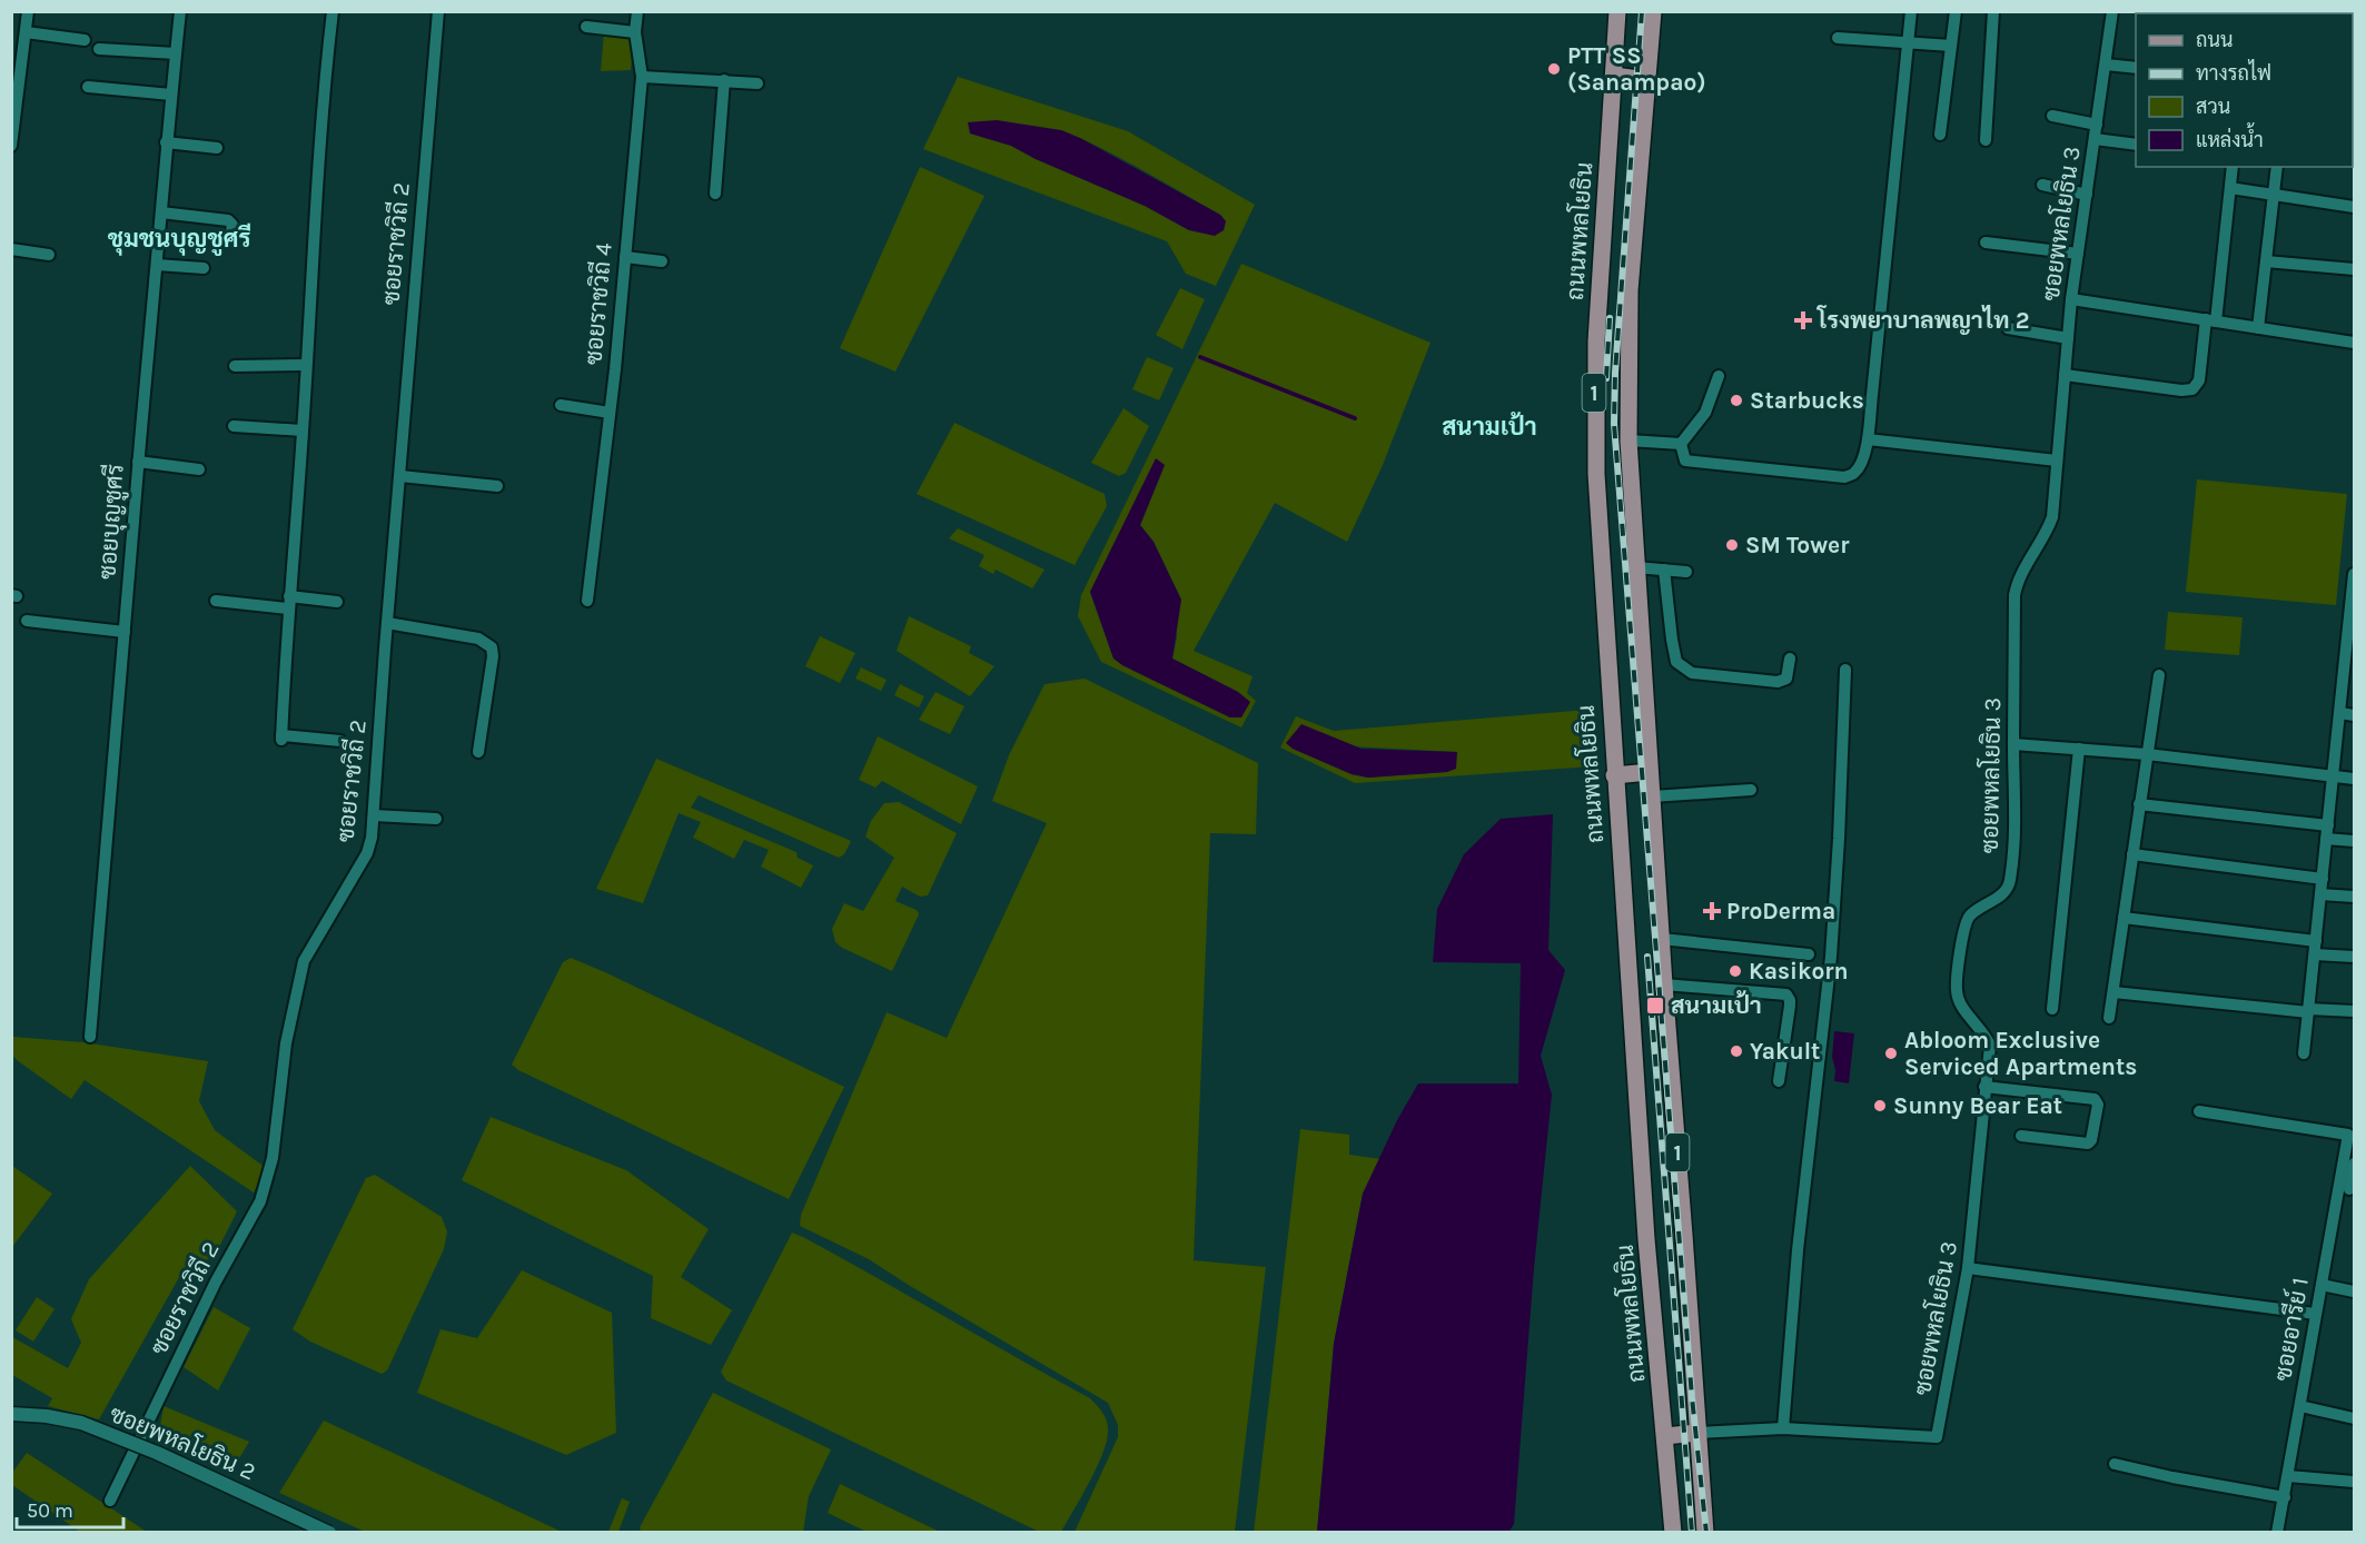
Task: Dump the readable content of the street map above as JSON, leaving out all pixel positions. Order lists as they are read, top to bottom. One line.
{"streets":{"main road":["ถนนพหลโยธิน","1"],"street":["ซอยพหลโยธิน 3","ซอยราชวิถี 2","ซอยราชวิถี 4","ซอยบุญชูศรี","ซอยอารีย์ 1","ซอยพหลโยธิน 2"]},"crossings":[["ซอยพหลโยธิน 3","1"]],"districts":["ชุมชนบุญชูศรี","สนามเป้า"],"places":{"other":["PTT SS (Sanampao)","Starbucks","SM Tower","Kasikorn","Yakult","Abloom Exclusive Serviced Apartments","Sunny Bear Eat"],"health":["โรงพยาบาลพญาไท 2","ProDerma"],"transit":["สนามเป้า"]},"legend":["ถนน","ทางรถไฟ","สวน","แหล่งน้ำ"],"scale_bar":"50 m"}
